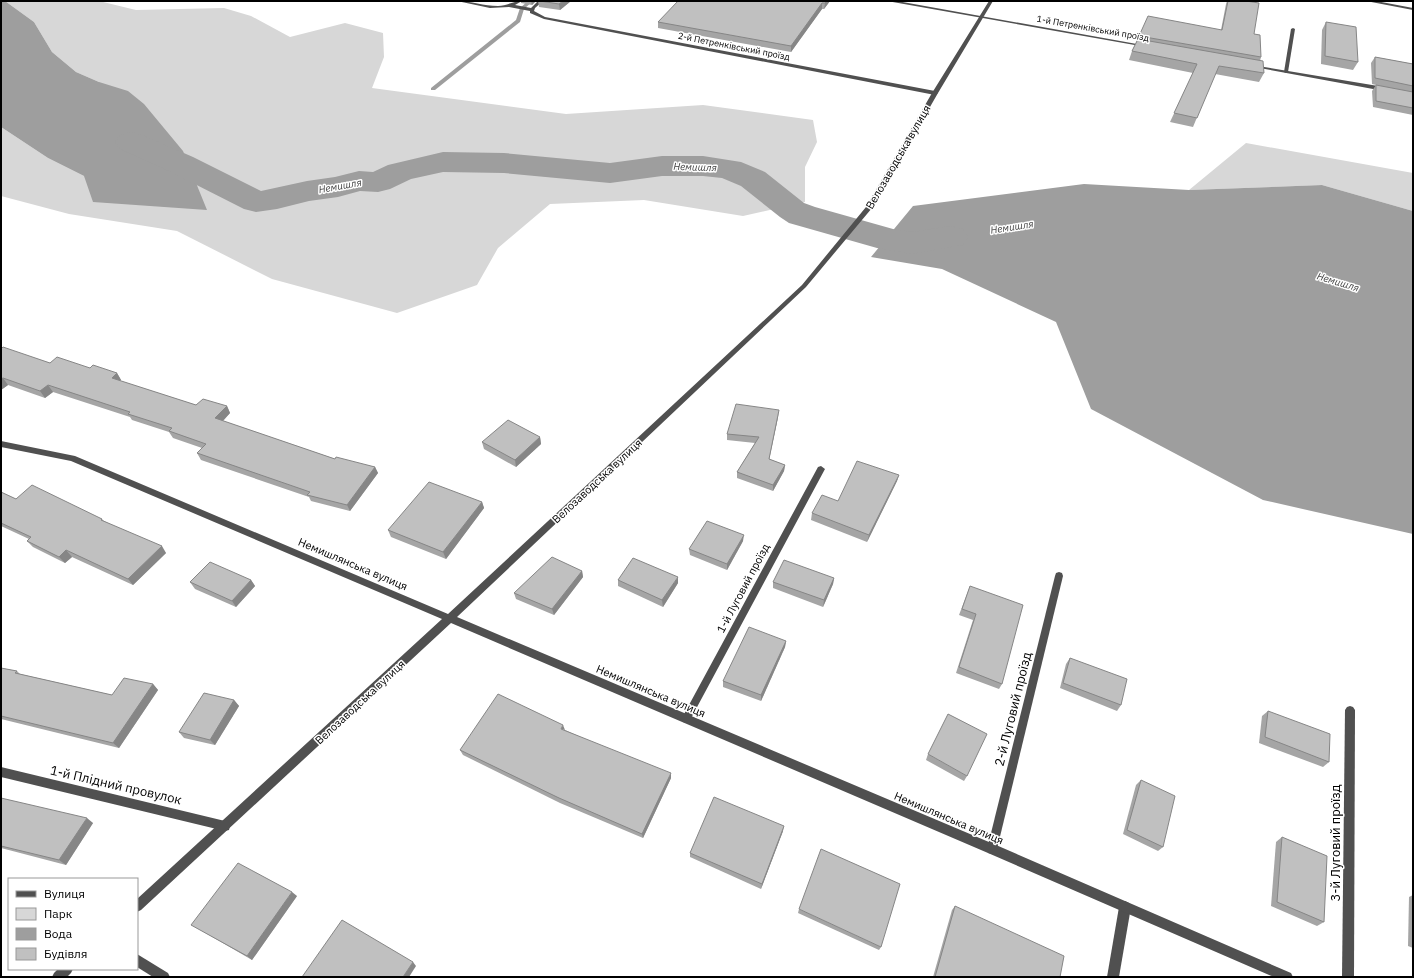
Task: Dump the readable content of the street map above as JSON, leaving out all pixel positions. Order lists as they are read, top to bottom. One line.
{"streets":{"street":["1-й Петренківський проїзд","2-й Петренківський проїзд","Велозаводська вулиця","Немишлянська вулиця","1-й Луговий проїзд","2-й Луговий проїзд","1-й Плідний провулок","3-й Луговий проїзд"]},"crossings":[["1-й Петренківський проїзд","Велозаводська вулиця"],["2-й Петренківський проїзд","Велозаводська вулиця"],["Велозаводська вулиця","Немишлянська вулиця"],["Велозаводська вулиця","1-й Плідний провулок"],["Немишлянська вулиця","1-й Луговий проїзд"],["Немишлянська вулиця","2-й Луговий проїзд"]],"water":["Немишля"],"legend":["Вулиця","Парк","Вода","Будівля"]}
